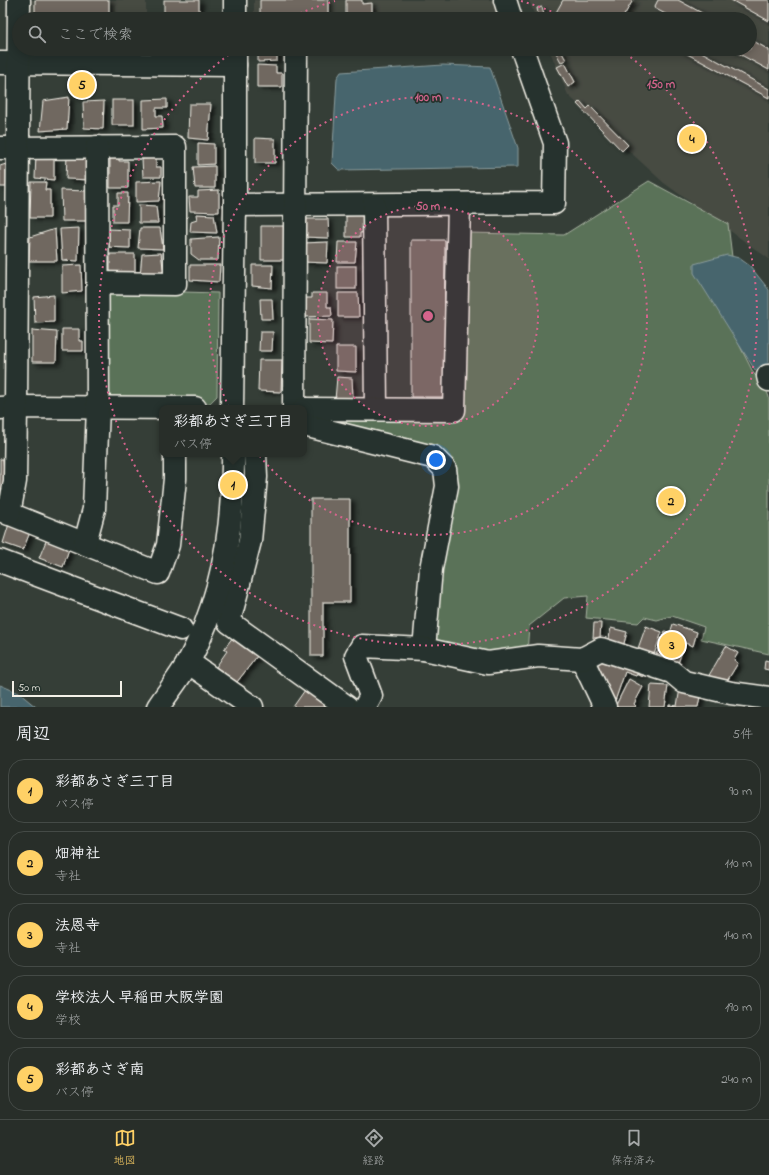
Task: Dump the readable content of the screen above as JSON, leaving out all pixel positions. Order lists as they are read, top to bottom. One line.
{"scale_bar":"50 m","page":{"search":"ここで検索","pins":["5","4","1","2","3"],"popup":["彩都あさぎ三丁目","バス停"],"scale":"50 m","heading":["周辺","5件"],"list":[{"mark":"1","name":"彩都あさぎ三丁目","note":"バス停","value":"90 m"},{"mark":"2","name":"畑神社","note":"寺社","value":"110 m"},{"mark":"3","name":"法恩寺","note":"寺社","value":"140 m"},{"mark":"4","name":"学校法人 早稲田大阪学園","note":"学校","value":"190 m"},{"mark":"5","name":"彩都あさぎ南","note":"バス停","value":"240 m"}],"nav":["地図","経路","保存済み"]},"rings":["150 m","100 m","50 m"]}
